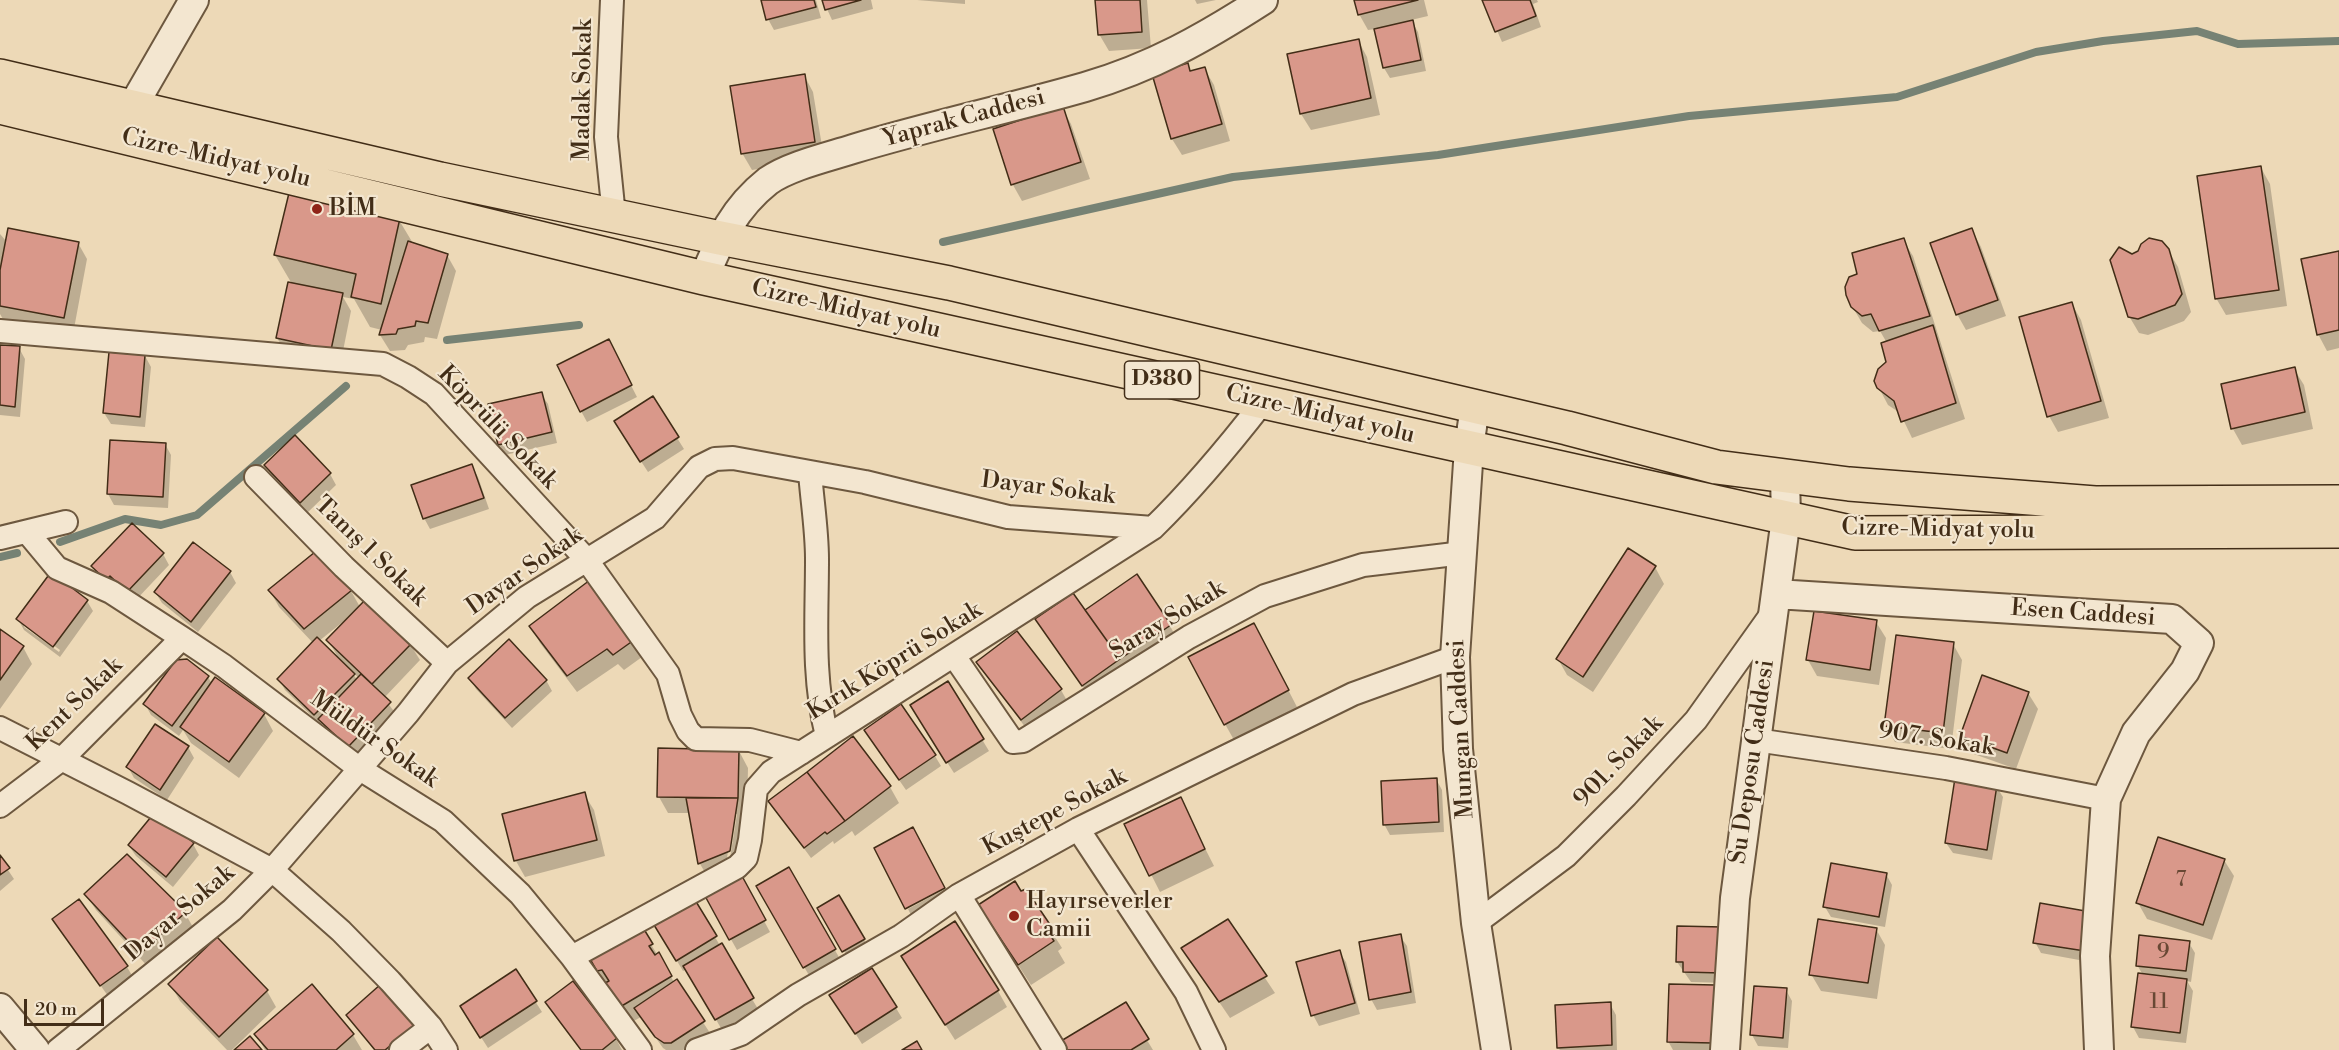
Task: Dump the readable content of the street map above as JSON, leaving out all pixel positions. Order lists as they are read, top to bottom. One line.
{"streets":{"highway":["Cizre-Midyat yolu","D380"],"street":["Madak Sokak","Yaprak Caddesi","Köprülü Sokak","Dayar Sokak","Tanış 1 Sokak","Esen Caddesi","Saray Sokak","Kırık Köprü Sokak","Kent Sokak","Mungan Caddesi","Müldür Sokak","907. Sokak","901. Sokak","Su Deposu Caddesi","Kuştepe Sokak"]},"crossings":[["Madak Sokak","Cizre-Midyat yolu"],["Yaprak Caddesi","Cizre-Midyat yolu"],["Cizre-Midyat yolu","Kırık Köprü Sokak"],["Cizre-Midyat yolu","Mungan Caddesi"],["Cizre-Midyat yolu","Su Deposu Caddesi"],["Köprülü Sokak","Dayar Sokak"],["Köprülü Sokak","Kırık Köprü Sokak"],["Dayar Sokak","Tanış 1 Sokak"],["Dayar Sokak","Kırık Köprü Sokak"],["Dayar Sokak","Müldür Sokak"],["Esen Caddesi","907. Sokak"],["Esen Caddesi","901. Sokak"],["Esen Caddesi","Su Deposu Caddesi"],["Saray Sokak","Kırık Köprü Sokak"],["Saray Sokak","Mungan Caddesi"],["Kırık Köprü Sokak","Müldür Sokak"],["Kent Sokak","Müldür Sokak"],["Mungan Caddesi","901. Sokak"],["Mungan Caddesi","Kuştepe Sokak"],["907. Sokak","Su Deposu Caddesi"],["901. Sokak","Su Deposu Caddesi"]],"places":["BİM","Hayırseverler Camii"],"house_numbers":["7","9","11"],"scale_bar":"20 m"}
